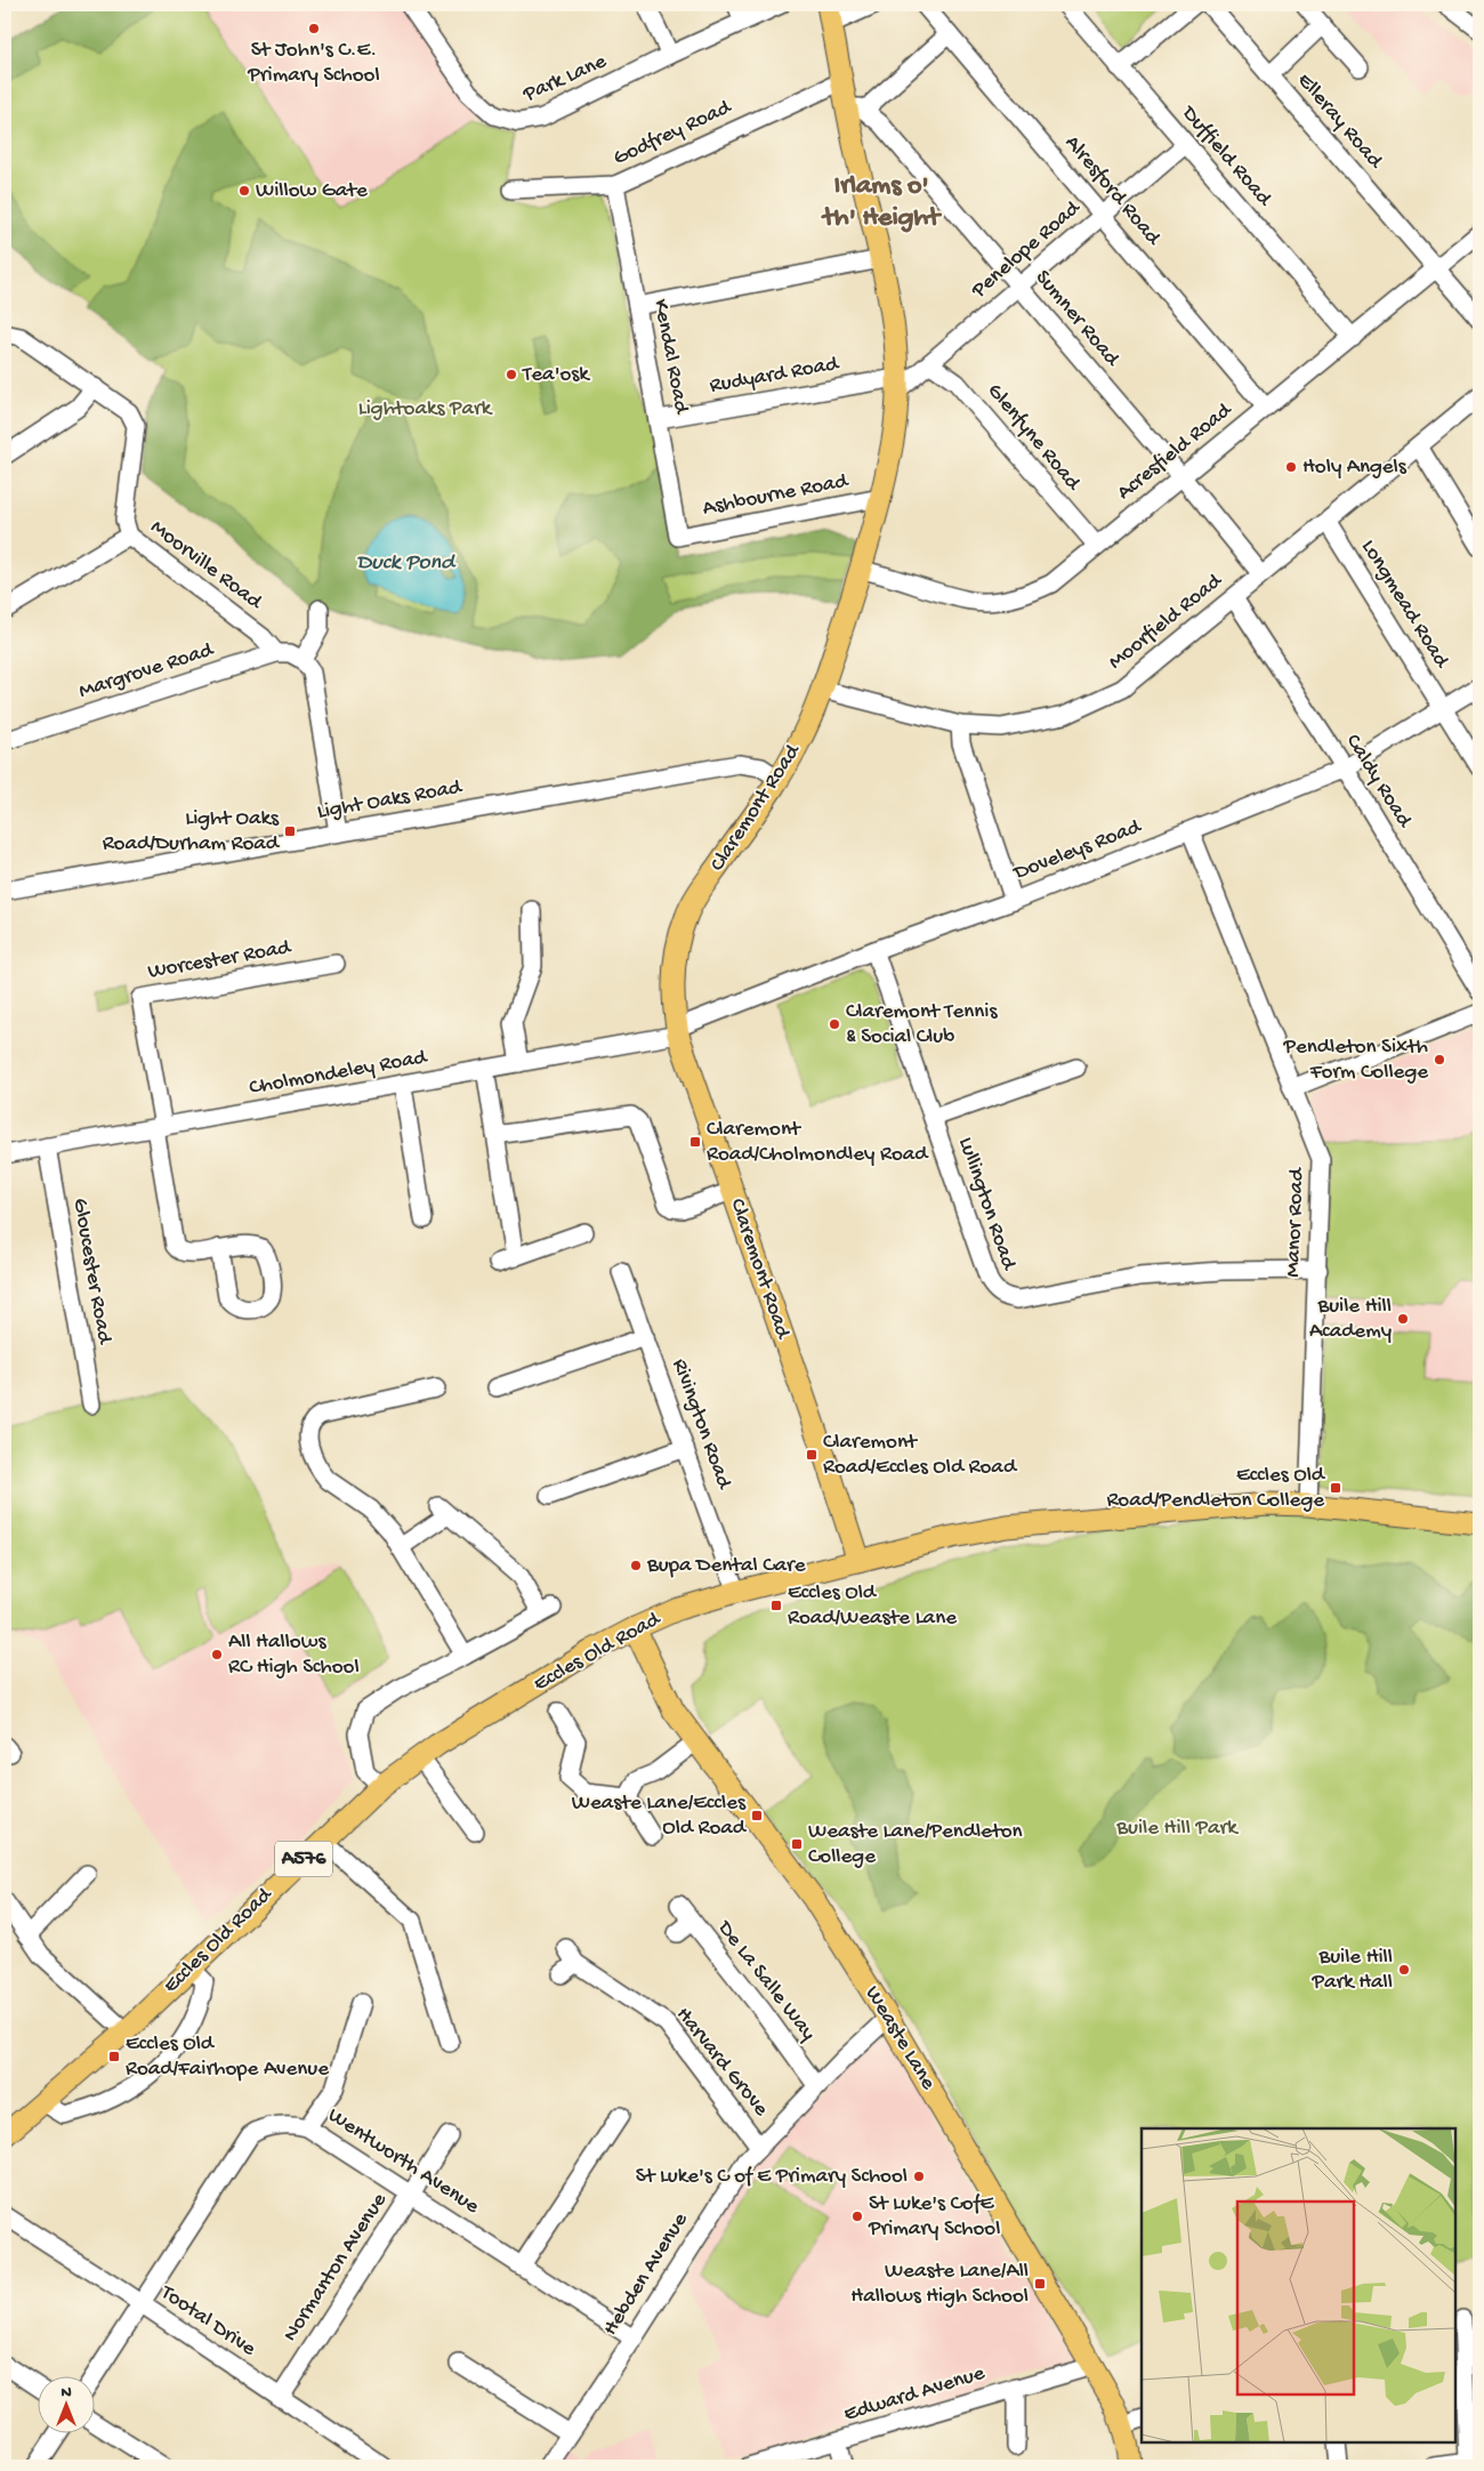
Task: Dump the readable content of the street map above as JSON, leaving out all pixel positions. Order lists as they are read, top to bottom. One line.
{"streets":{"main road":["Claremont Road","Eccles Old Road","A576","Weaste Lane"],"street":["Park Lane","Elleray Road","Godfrey Road","Duffield Road","Alresford Road","Penelope Road","Sumner Road","Kendal Road","Rudyard Road","Glenfyne Road","Acresfield Road","Ashbourne Road","Moorville Road","Longmead Road","Moorfield Road","Margrove Road","Caldy Road","Light Oaks Road","Doveleys Road","Worcester Road","Cholmondeley Road","Lullington Road","Manor Road","Gloucester Road","Rivington Road","De La Salle Way","Harvard Grove","Wentworth Avenue","Normanton Avenue","Hebden Avenue","Tootal Drive","Edward Avenue"]},"crossings":[["Elleray Road","Acresfield Road"],["Godfrey Road","Kendal Road"],["Godfrey Road","Claremont Road"],["Duffield Road","Penelope Road"],["Duffield Road","Acresfield Road"],["Alresford Road","Penelope Road"],["Alresford Road","Acresfield Road"],["Penelope Road","Sumner Road"],["Penelope Road","Rudyard Road"],["Penelope Road","Glenfyne Road"],["Penelope Road","Claremont Road"],["Sumner Road","Acresfield Road"],["Sumner Road","Moorfield Road"],["Sumner Road","Claremont Road"],["Kendal Road","Rudyard Road"],["Kendal Road","Ashbourne Road"],["Rudyard Road","Claremont Road"],["Glenfyne Road","Acresfield Road"],["Acresfield Road","Claremont Road"],["Ashbourne Road","Claremont Road"],["Moorville Road","Margrove Road"],["Longmead Road","Moorfield Road"],["Longmead Road","Doveleys Road"],["Moorfield Road","Caldy Road"],["Moorfield Road","Claremont Road"],["Caldy Road","Doveleys Road"],["Light Oaks Road","Claremont Road"],["Claremont Road","Doveleys Road"],["Claremont Road","Cholmondeley Road"],["Claremont Road","Eccles Old Road"],["Doveleys Road","Cholmondeley Road"],["Doveleys Road","Lullington Road"],["Doveleys Road","Manor Road"],["Worcester Road","Cholmondeley Road"],["Cholmondeley Road","Gloucester Road"],["Lullington Road","Manor Road"],["Manor Road","Eccles Old Road"],["Rivington Road","Eccles Old Road"],["Eccles Old Road","Weaste Lane"],["De La Salle Way","Hebden Avenue"],["Weaste Lane","Hebden Avenue"],["Weaste Lane","Edward Avenue"],["Harvard Grove","Hebden Avenue"],["Wentworth Avenue","Normanton Avenue"],["Wentworth Avenue","Hebden Avenue"],["Wentworth Avenue","Tootal Drive"],["Normanton Avenue","Tootal Drive"]],"districts":["Irlams o' th' Height"],"water":["Duck Pond"],"parks":["Lightoaks Park","Buile Hill Park"],"places":{"other":["St John's C.E. Primary School","Willow Gate","Tea'osk","Holy Angels","Claremont Tennis & Social Club","Pendleton Sixth Form College","Buile Hill Academy","Bupa Dental Care","All Hallows RC High School","Buile Hill Park Hall","St Luke's C of E Primary School","St Luke's CofE Primary School"],"transit":["Light Oaks Road/Durham Road","Claremont Road/Cholmondley Road","Claremont Road/Eccles Old Road","Eccles Old Road/Pendleton College","Eccles Old Road/Weaste Lane","Weaste Lane/Eccles Old Road","Weaste Lane/Pendleton College","Eccles Old Road/Fairhope Avenue","Weaste Lane/All Hallows High School"]},"north":"top"}
